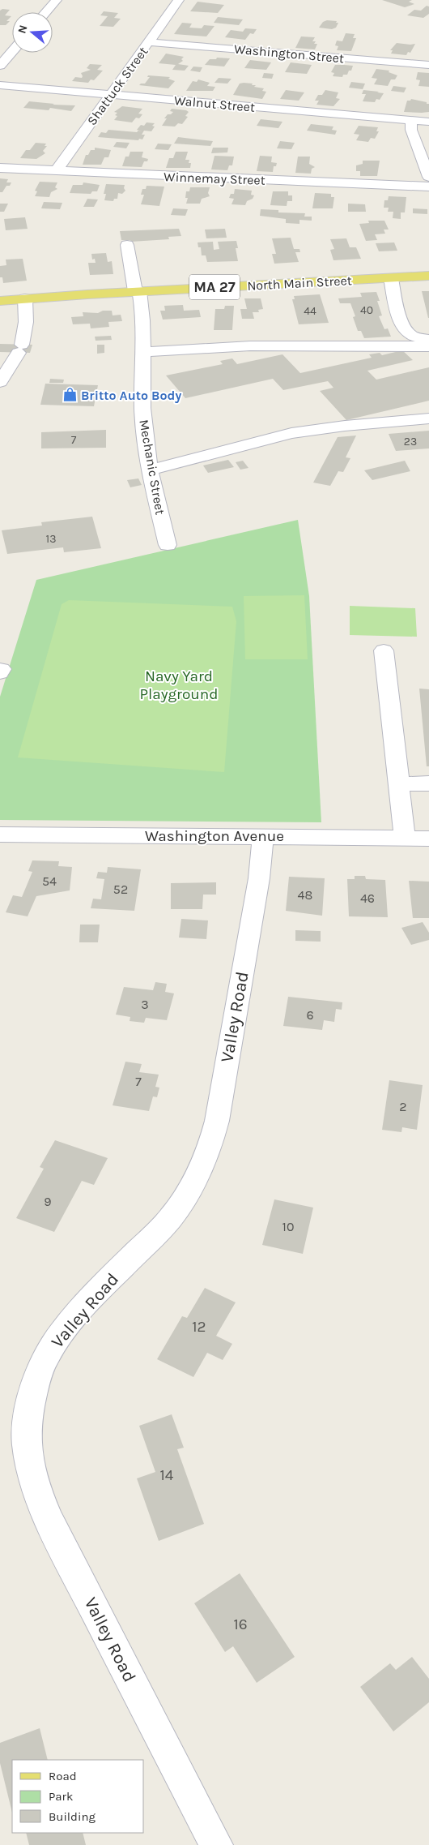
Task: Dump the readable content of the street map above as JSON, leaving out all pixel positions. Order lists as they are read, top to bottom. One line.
{"streets":{"main road":["North Main Street","MA 27"],"street":["Washington Street","Shattuck Street","Walnut Street","Winnemay Street","Mechanic Street","Washington Avenue","Valley Road"]},"crossings":[["Washington Street","Shattuck Street"],["Shattuck Street","Walnut Street"],["Shattuck Street","Winnemay Street"],["North Main Street","Mechanic Street"],["Washington Avenue","Valley Road"]],"parks":["Navy Yard Playground"],"places":{"shop":["Britto Auto Body"]},"house_numbers":["40","44","7","23","13","54","52","48","46","3","6","7","2","9","10","12","14","16"],"legend":["Road","Park","Building"],"north":"left"}
